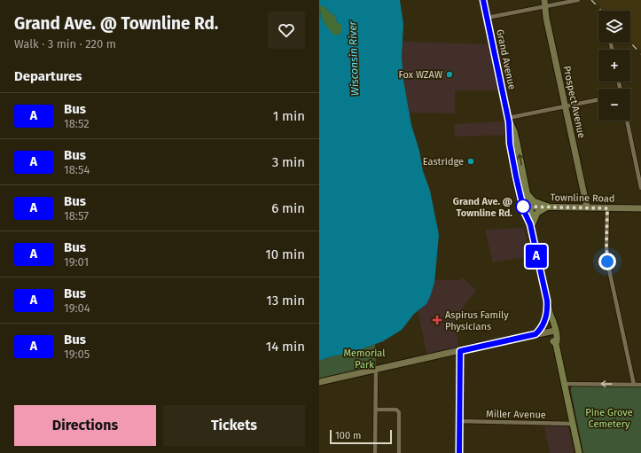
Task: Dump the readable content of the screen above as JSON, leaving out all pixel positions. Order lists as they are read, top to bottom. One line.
{"streets":{"main road":["Grand Avenue"],"street":["Prospect Avenue","Townline Road","Miller Avenue"]},"crossings":[["Grand Avenue","Townline Road"],["Grand Avenue","Miller Avenue"],["Prospect Avenue","Townline Road"]],"water":["Wisconsin River"],"parks":["Memorial Park","Pine Grove Cemetery"],"places":{"other":["Fox WZAW","Eastridge","Grand Ave. @ Townline Rd."],"health":["Aspirus Family Physicians"]},"lines":["bus line A"],"scale_bar":"100 m","page":{"heading":[["Grand Ave. @ Townline Rd.","Walk · 3 min · 220 m"],"Departures"],"on_map":"A","map_buttons":["+","−"],"list":[{"mark":"A","name":"Bus","note":"18:52","value":"1 min"},{"mark":"A","name":"Bus","note":"18:54","value":"3 min"},{"mark":"A","name":"Bus","note":"18:57","value":"6 min"},{"mark":"A","name":"Bus","note":"19:01","value":"10 min"},{"mark":"A","name":"Bus","note":"19:04","value":"13 min"},{"mark":"A","name":"Bus","note":"19:05","value":"14 min"}],"buttons":["Directions","Tickets"],"scale":"100 m"}}
